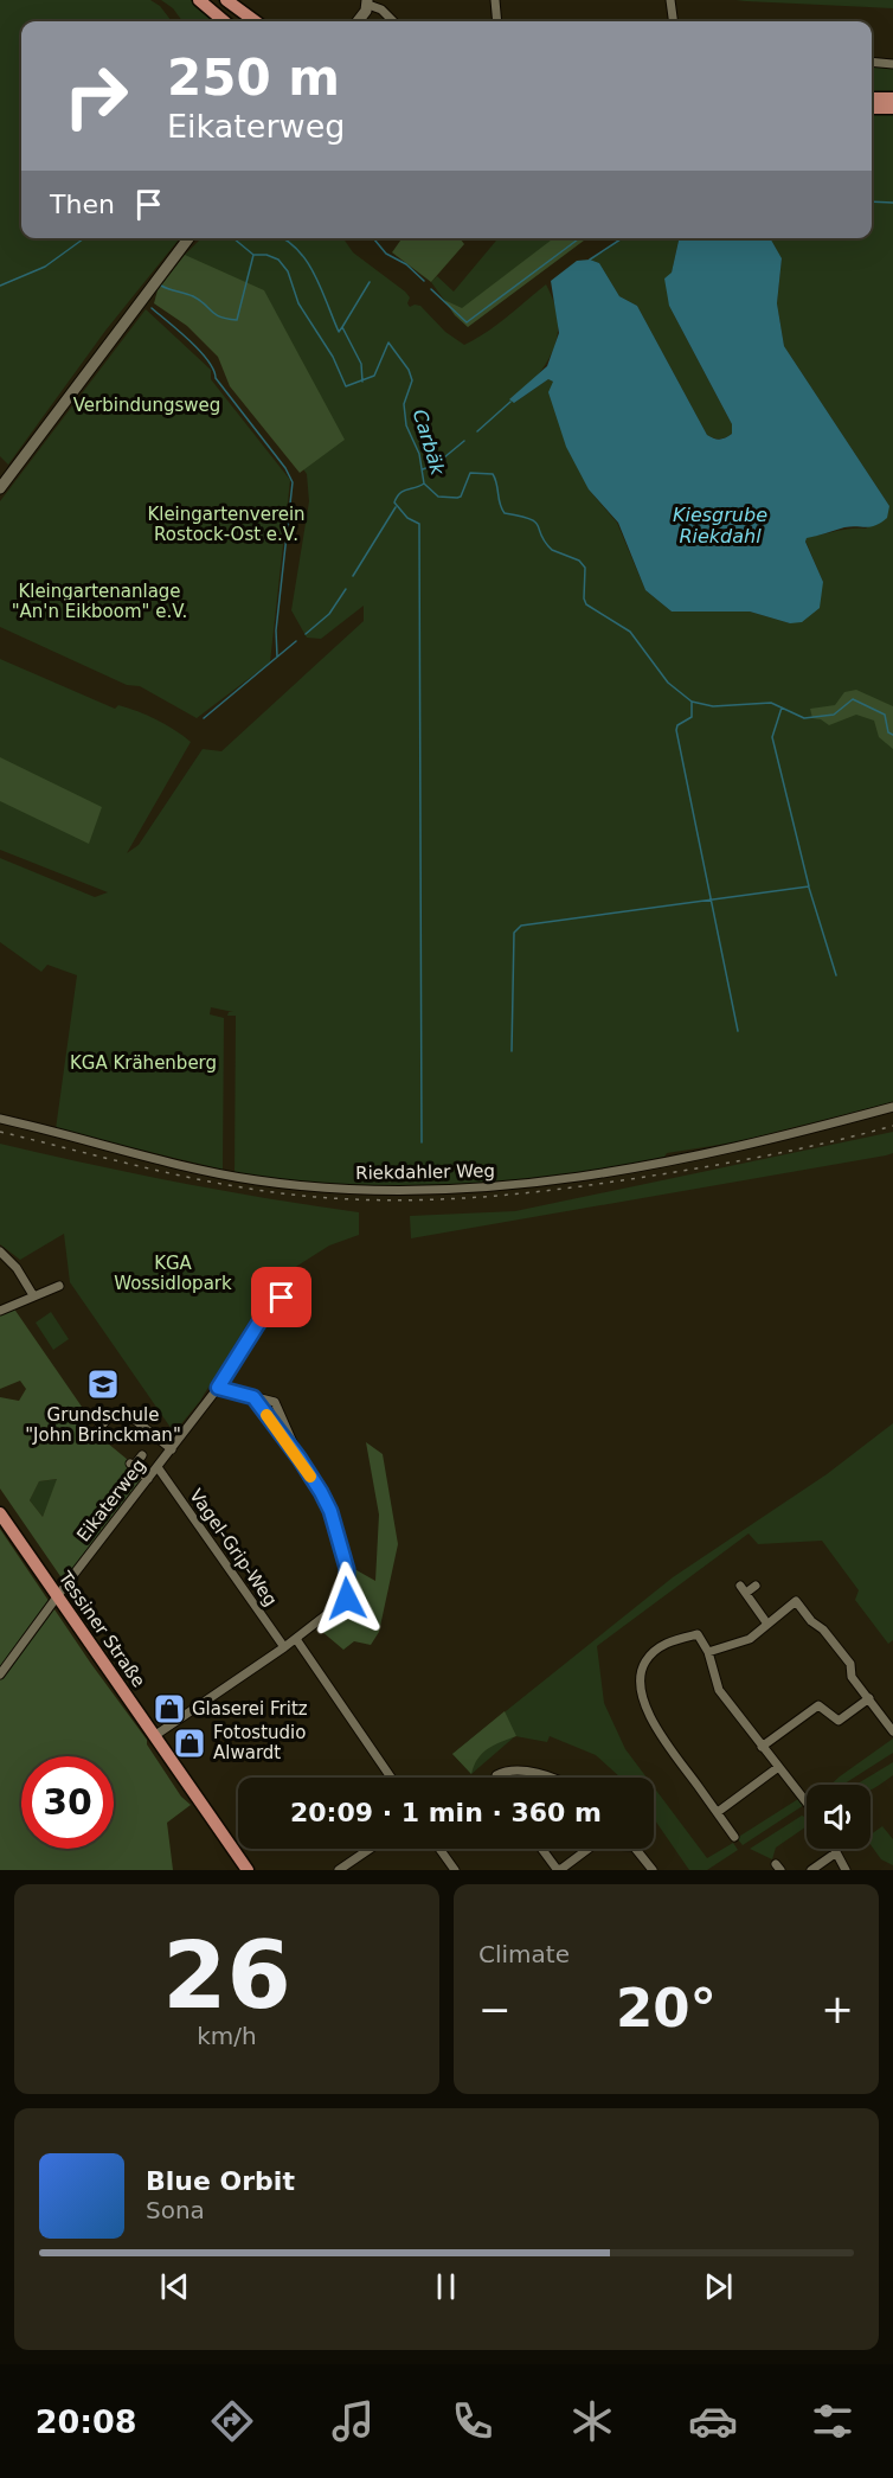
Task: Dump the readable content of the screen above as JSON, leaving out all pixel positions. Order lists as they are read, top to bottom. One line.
{"streets":{"main road":["Tessiner Straße"],"street":["Riekdahler Weg","Eikaterweg","Vagel-Grip-Weg"]},"crossings":[["Eikaterweg","Vagel-Grip-Weg"],["Eikaterweg","Tessiner Straße"]],"water":["Carbäk","Kiesgrube Riekdahl"],"parks":["Verbindungsweg","Kleingartenverein Rostock-Ost e.V.","Kleingartenanlage \"An'n Eikboom\" e.V.","KGA Krähenberg","KGA Wossidlopark"],"places":{"school or university":["Grundschule \"John Brinckman\""],"shop":["Glaserei Fritz","Fotostudio Alwardt"]},"page":{"turn":["250 m","Eikaterweg"],"then":"Then","limit":"30","trip":"20:09 · 1 min · 360 m","tile":[["26","km/h"],"Climate"],"heat":["−","20°","+"],"song":["Blue Orbit","Sona"],"tabs":"20:08"}}
